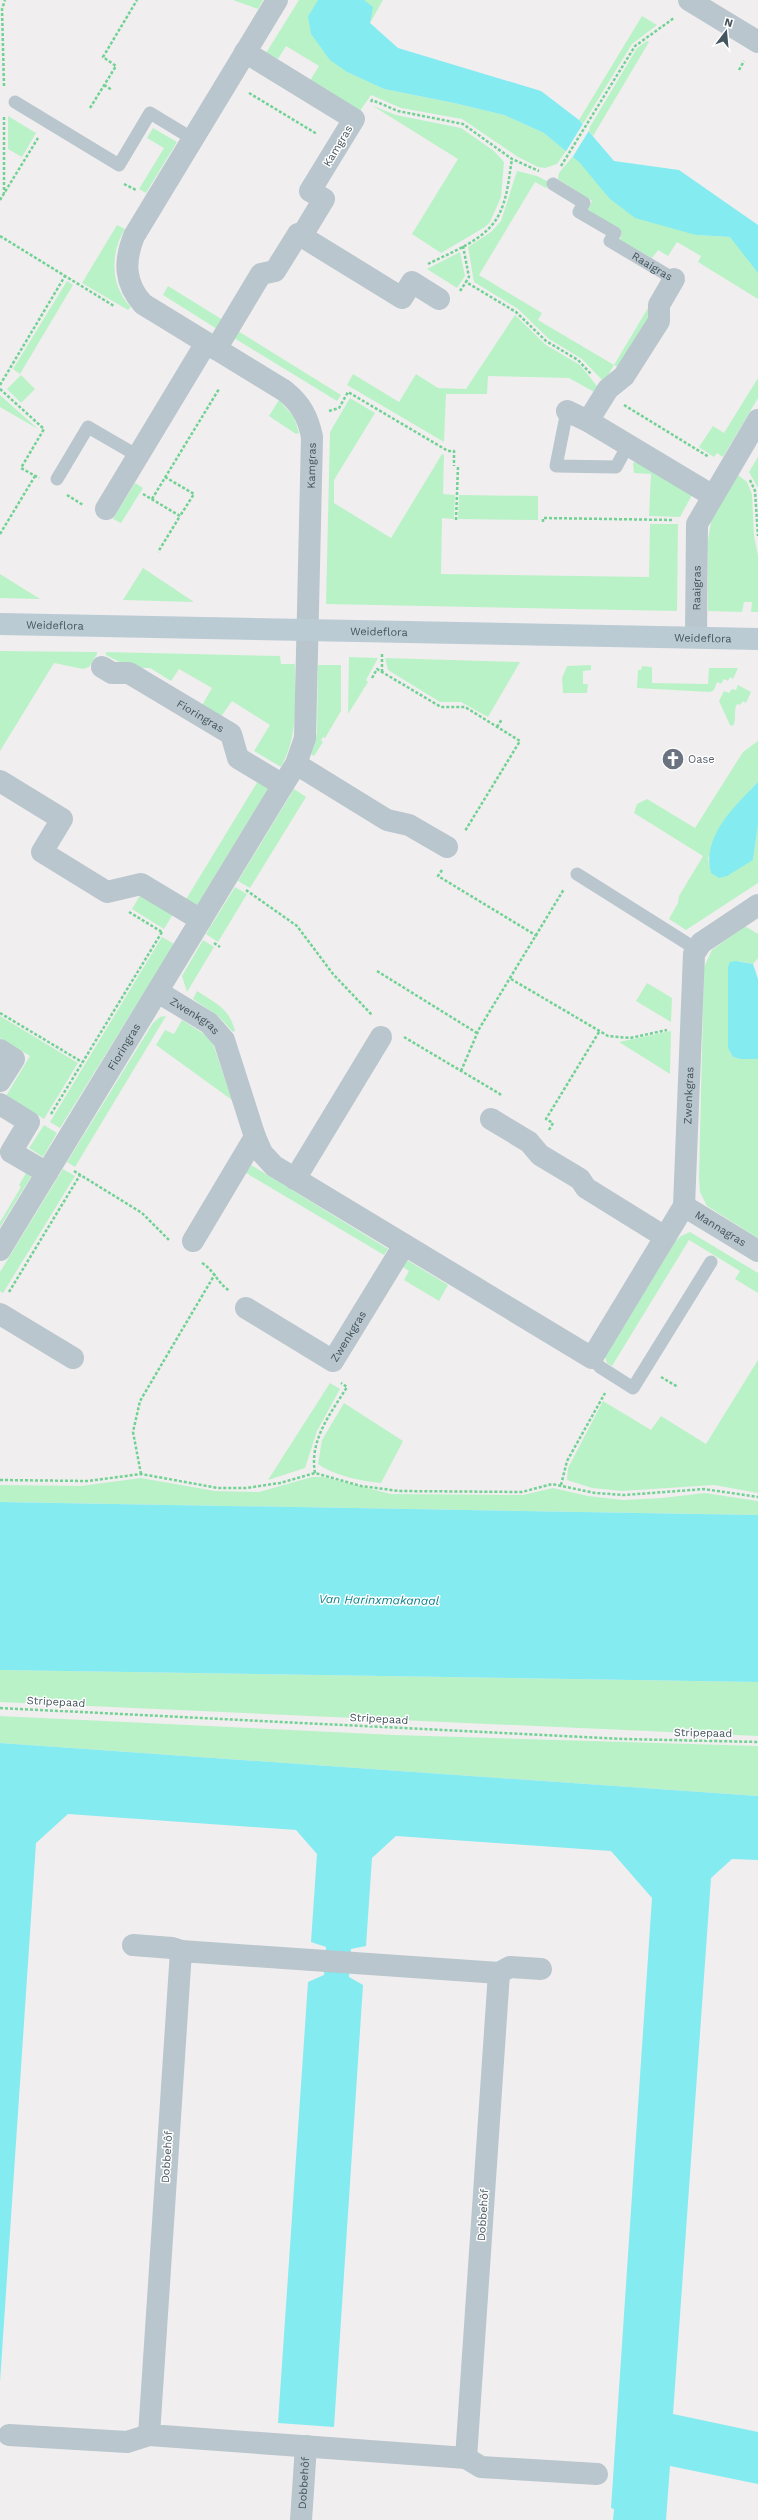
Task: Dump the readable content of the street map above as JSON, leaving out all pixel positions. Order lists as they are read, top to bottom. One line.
{"streets":{"street":["Kamgras","Raaigras","Weideflora","Fioringras","Zwenkgras","Mannagras","Dobbehôf"],"path":["Stripepaad"]},"crossings":[["Kamgras","Weideflora"],["Kamgras","Fioringras"],["Raaigras","Weideflora"],["Weideflora","Fioringras"],["Fioringras","Zwenkgras"],["Zwenkgras","Mannagras"]],"water":["Van Harinxmakanaal"],"places":{"church":["Oase"]},"north":"top"}
